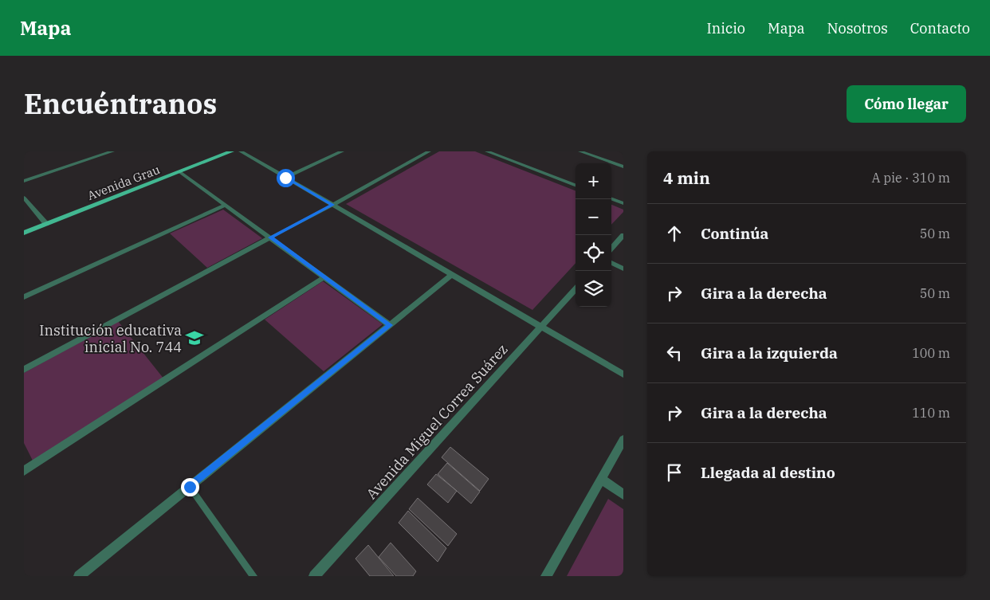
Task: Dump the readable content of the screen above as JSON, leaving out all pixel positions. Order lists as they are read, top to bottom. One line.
{"streets":{"main road":["Avenida Grau"],"street":["Avenida Miguel Correa Suárez"]},"places":{"school or university":["Institución educativa inicial No. 744"]},"page":{"header":"Mapa","nav":["Inicio","Mapa","Nosotros","Contacto"],"title":"Encuéntranos","buttons":"Cómo llegar","heading":["4 min","A pie · 310 m"],"map_buttons":["+","−"],"list":[["Continúa","50 m"],["Gira a la derecha","50 m"],["Gira a la izquierda","100 m"],["Gira a la derecha","110 m"],"Llegada al destino"]}}
